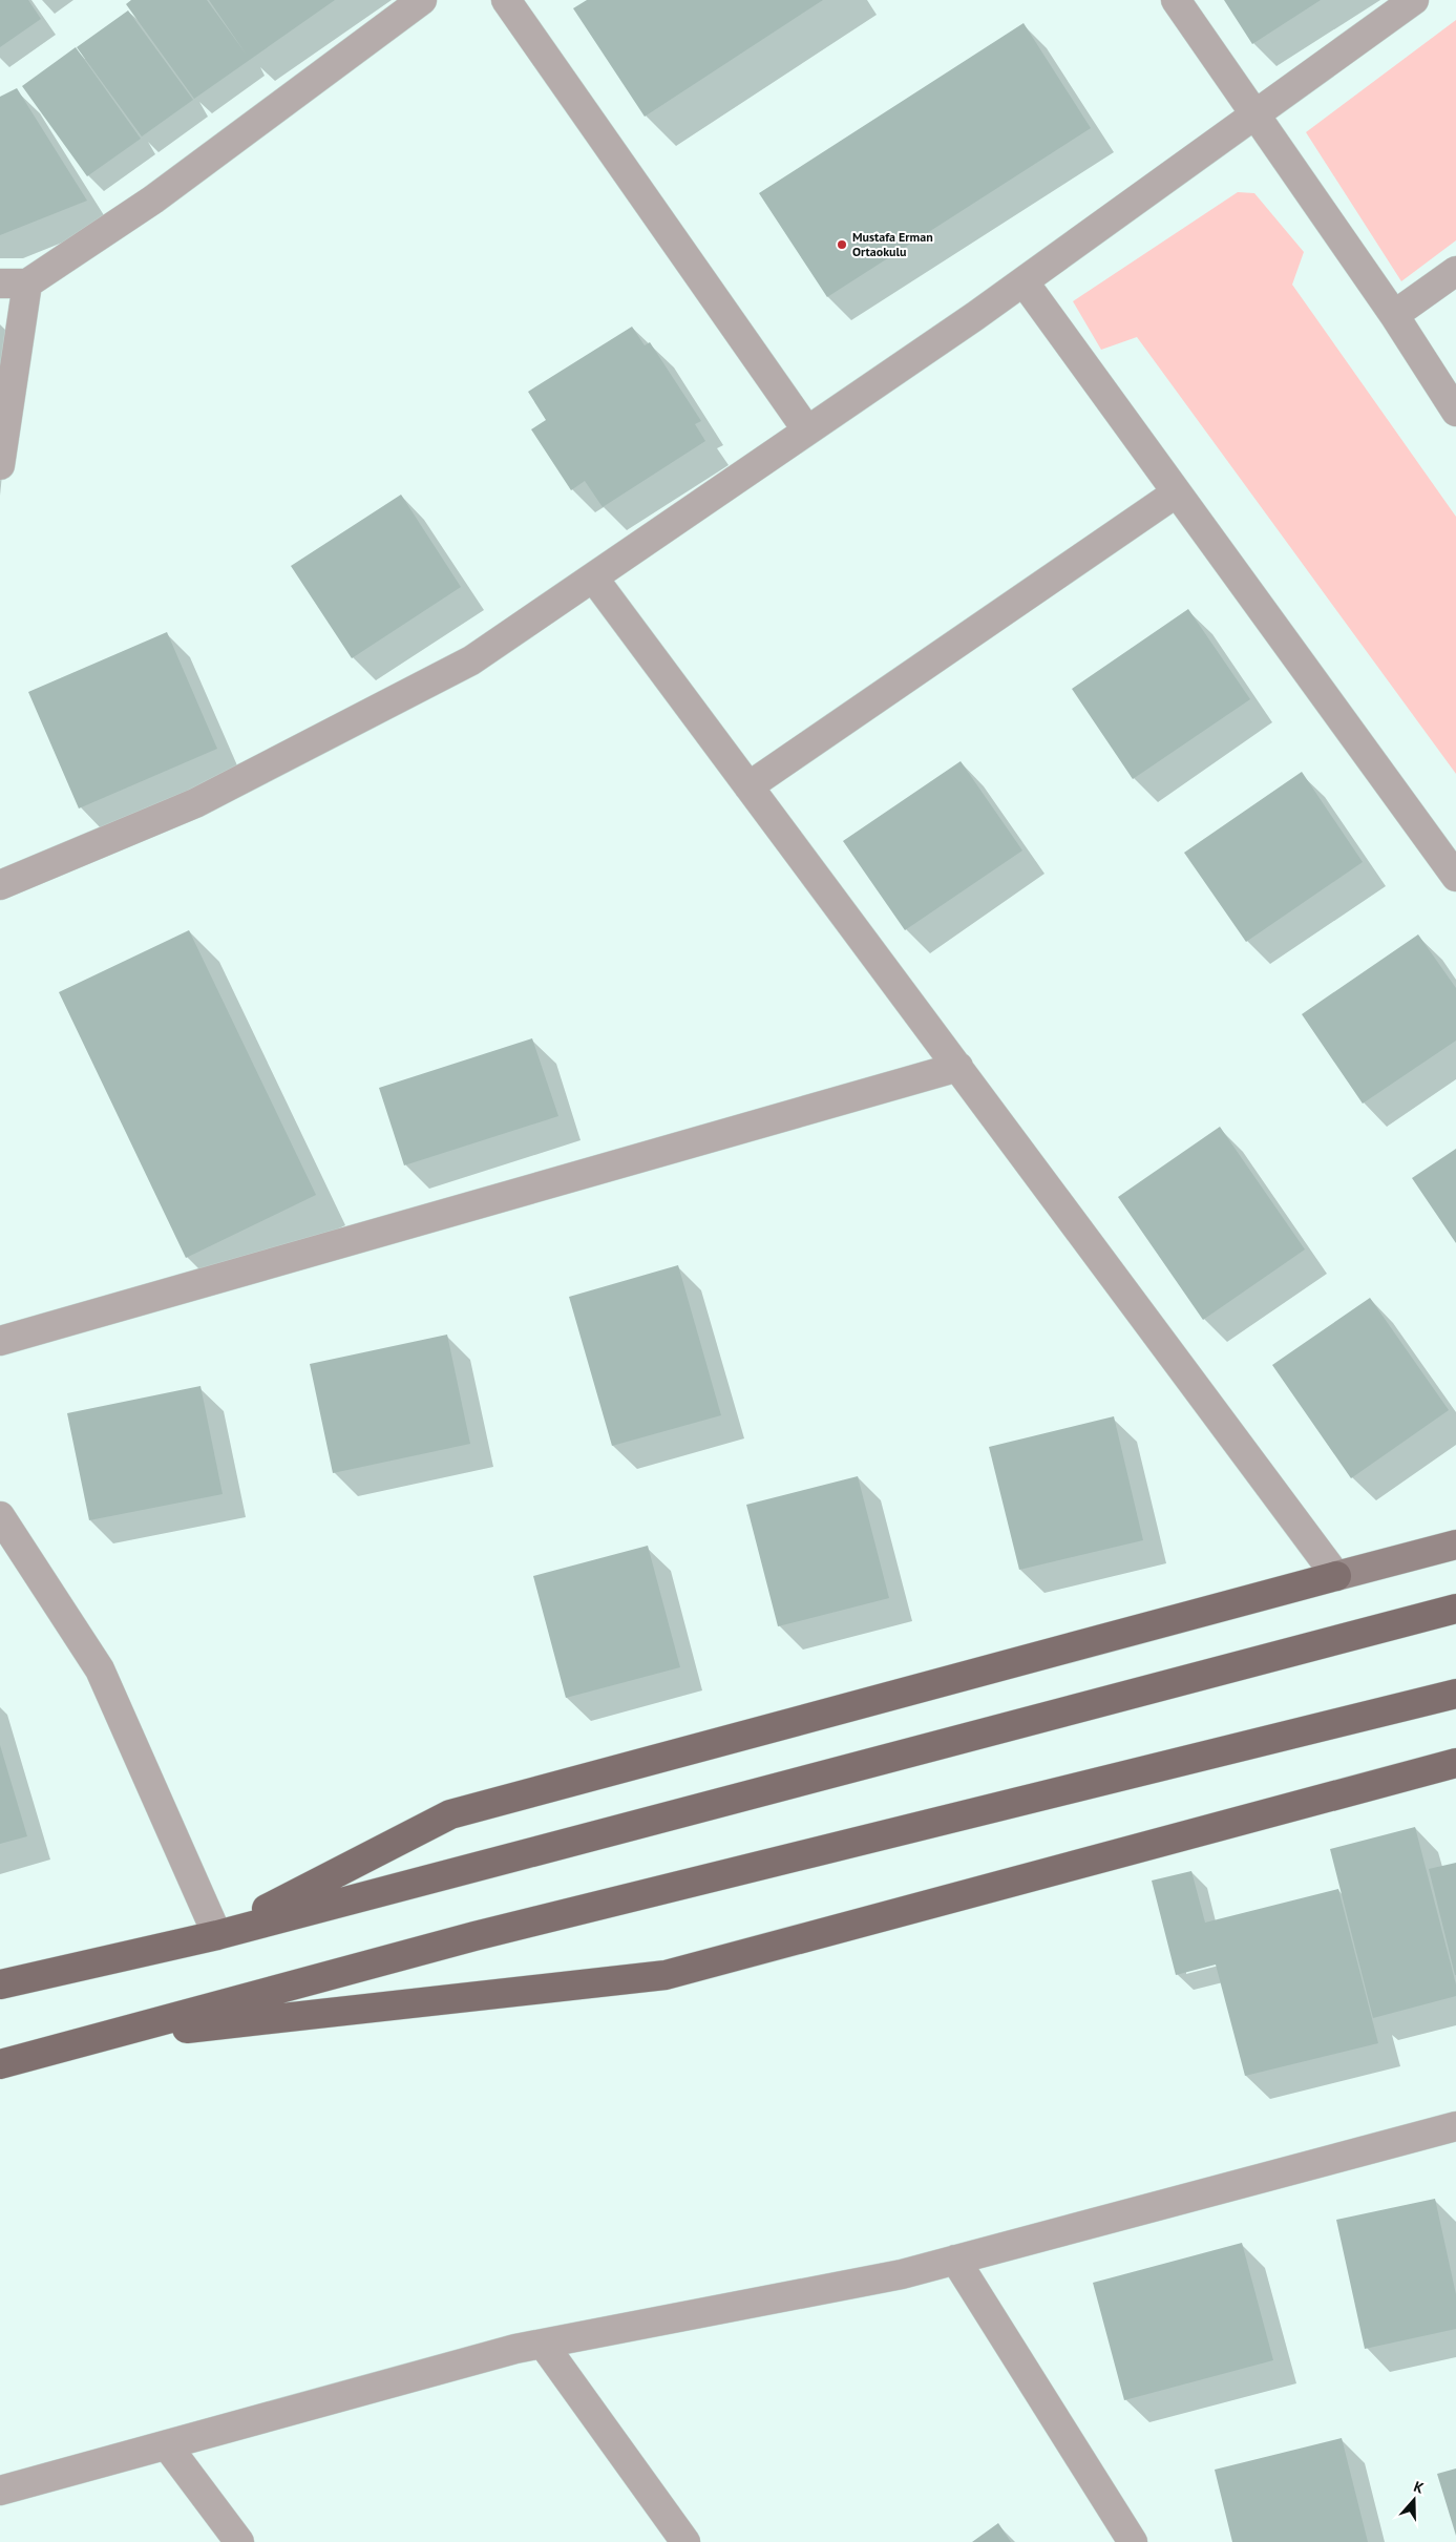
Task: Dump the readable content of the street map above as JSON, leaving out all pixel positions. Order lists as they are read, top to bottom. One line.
{"places":["Mustafa Erman Ortaokulu"],"north":"top"}
